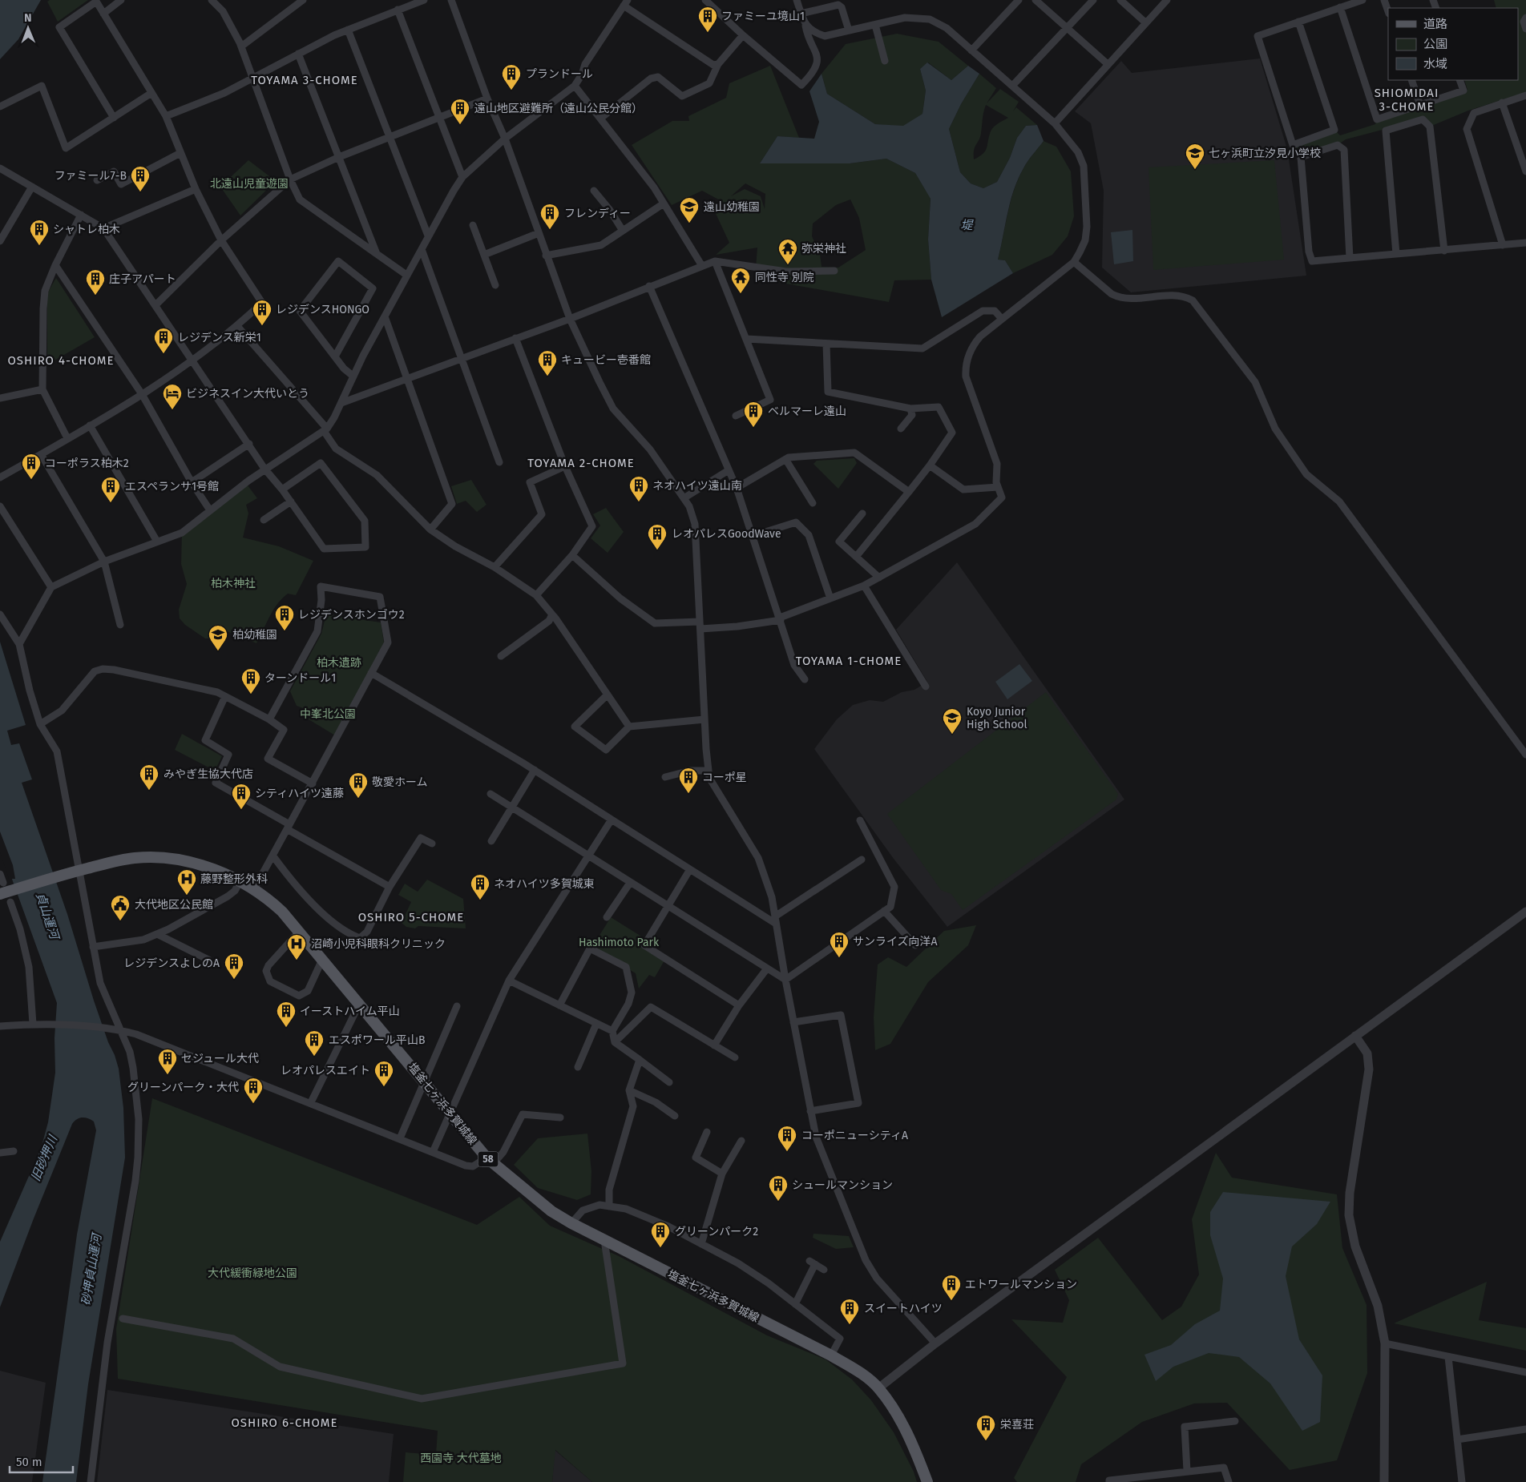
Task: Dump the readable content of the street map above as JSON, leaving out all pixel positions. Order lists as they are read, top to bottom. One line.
{"streets":{"main road":["塩釜七ヶ浜多賀城線","58"]},"crossings":[["塩釜七ヶ浜多賀城線","58"]],"districts":["TOYAMA 3-CHOME","SHIOMIDAI 3-CHOME","OSHIRO 4-CHOME","TOYAMA 2-CHOME","TOYAMA 1-CHOME","OSHIRO 5-CHOME","OSHIRO 6-CHOME"],"water":["堤","貞山運河","旧砂押川","砂押貞山運河"],"parks":["北遠山児童遊園","柏木神社","柏木遺跡","中峯北公園","Hashimoto Park","大代緩衝緑地公園","西園寺 大代墓地"],"places":{"building":["ファミーユ境山1","プランドール","遠山地区避難所（遠山公民分館）","ファミール7-B","フレンディー","シャトレ柏木","庄子アパート","レジデンスHONGO","レジデンス新栄1","キュービー壱番館","ベルマーレ遠山","コーポラス柏木2","ネオハイツ遠山南","エスペランサ1号館","レオパレスGoodWave","レジデンスホンゴウ2","ターンドール1","みやぎ生協大代店","コーポ星","敬愛ホーム","シティハイツ遠藤","ネオハイツ多賀城東","サンライズ向洋A","レジデンスよしのA","イーストハイム平山","エスポワール平山B","セジュール大代","レオパレスエイト","グリーンパーク・大代","コーポニューシティA","シュールマンション","グリーンパーク2","エトワールマンション","スイートハイツ","栄喜荘"],"school or university":["七ヶ浜町立汐見小学校","遠山幼稚園","柏幼稚園","Koyo Junior High School"],"temple":["弥栄神社","同性寺 別院"],"hotel":["ビジネスイン大代いとう"],"hospital":["藤野整形外科","沼崎小児科眼科クリニック"],"public building":["大代地区公民館"]},"legend":["道路","公園","水域"],"scale_bar":"50 m","north":"top"}
